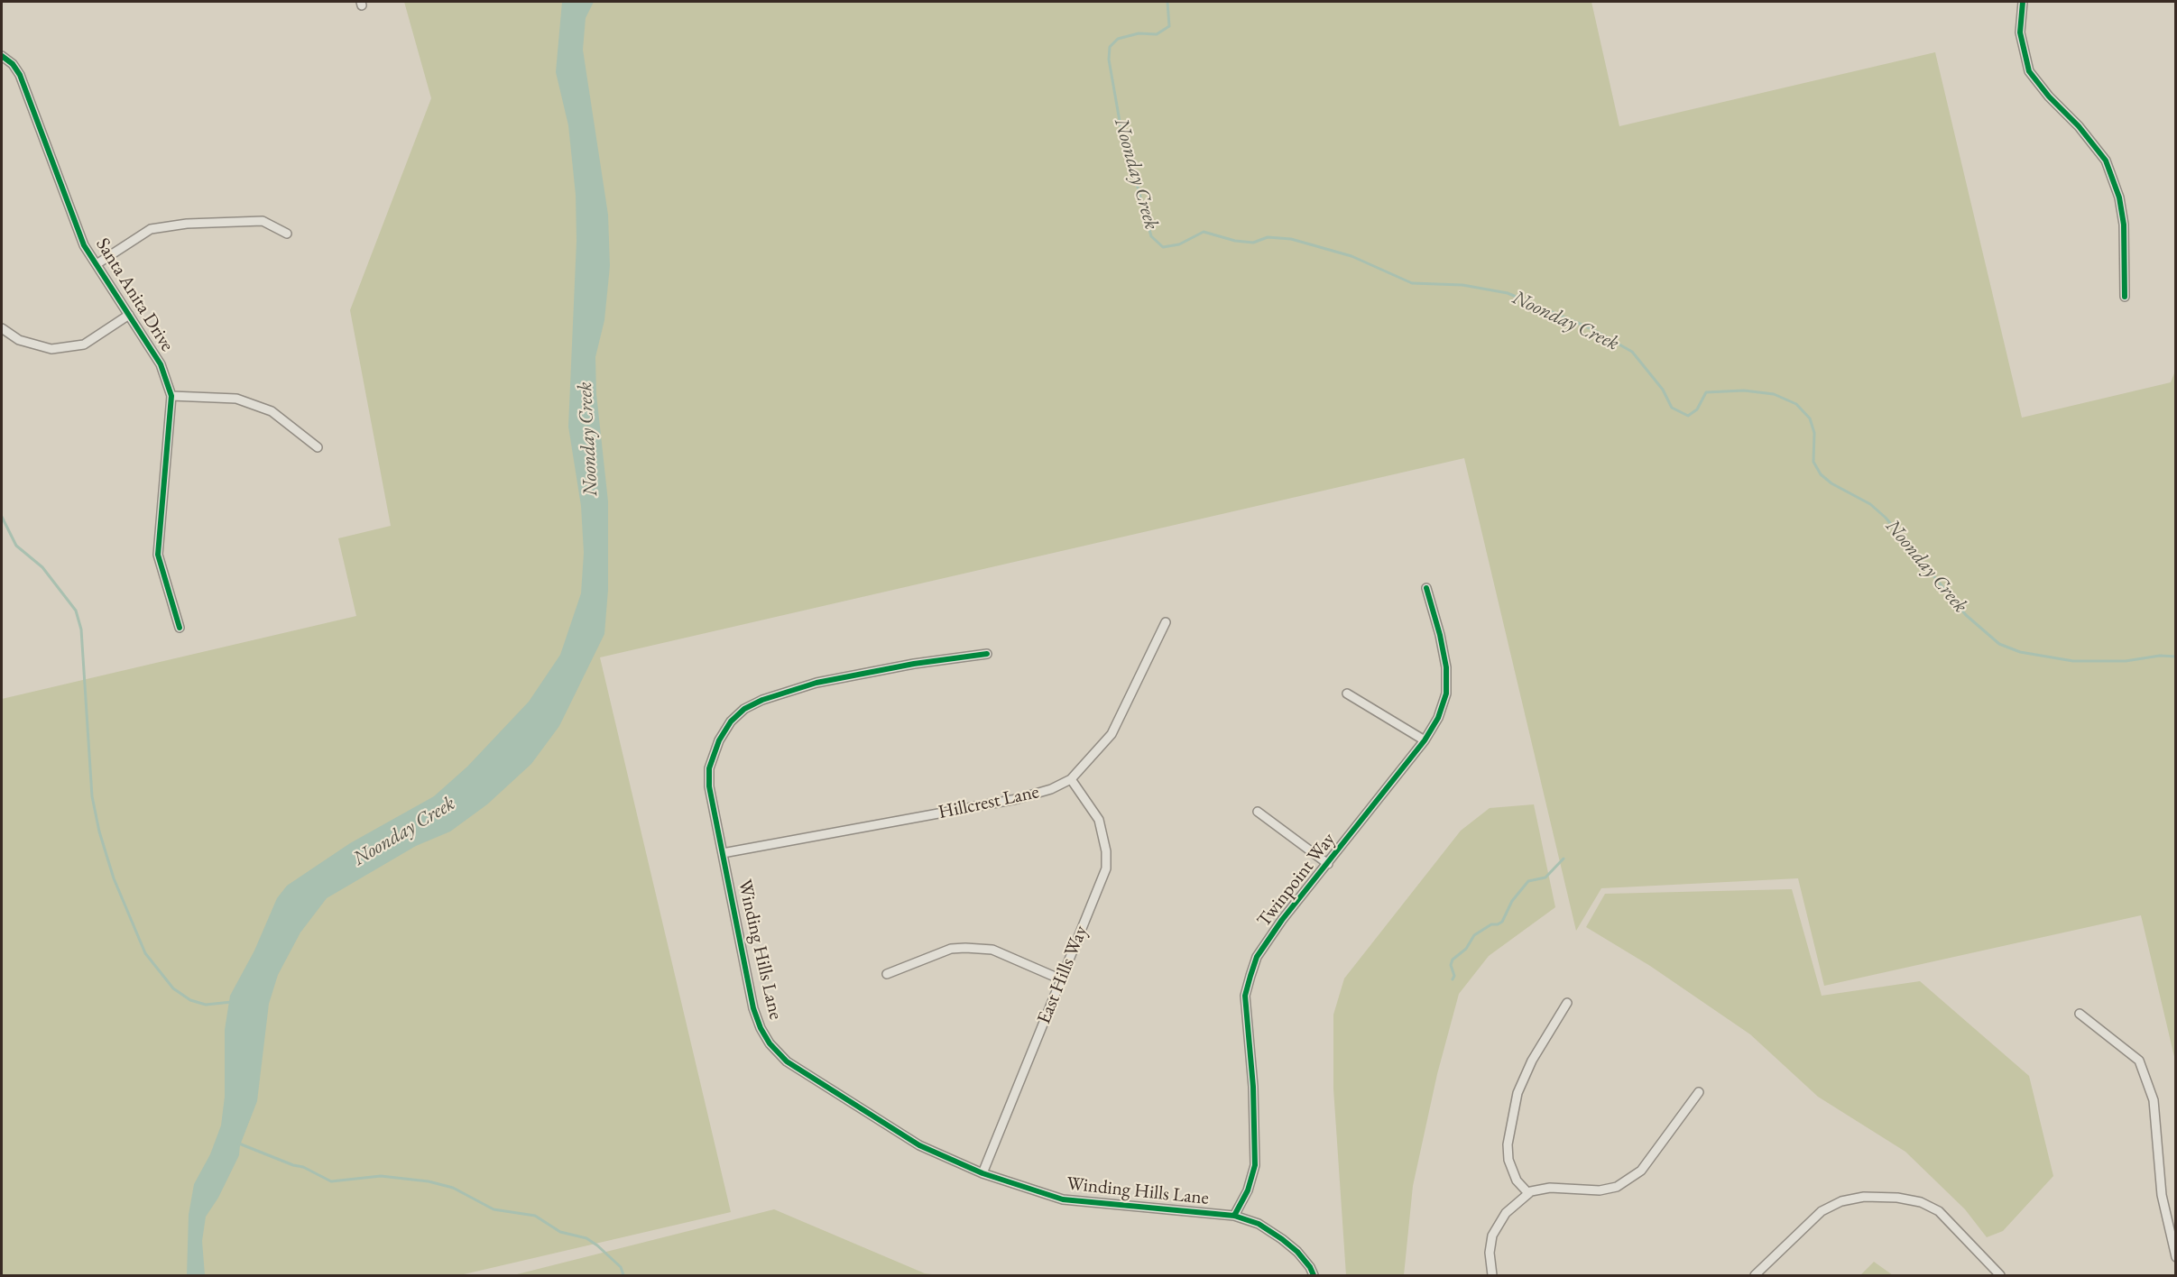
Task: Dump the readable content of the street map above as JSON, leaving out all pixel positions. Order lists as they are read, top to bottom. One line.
{"streets":{"street":["Santa Anita Drive","Hillcrest Lane","Twinpoint Way","Winding Hills Lane","East Hills Way"]},"crossings":[["Hillcrest Lane","Winding Hills Lane"],["Hillcrest Lane","East Hills Way"],["Twinpoint Way","Winding Hills Lane"],["Winding Hills Lane","East Hills Way"]],"water":["Noonday Creek"]}
